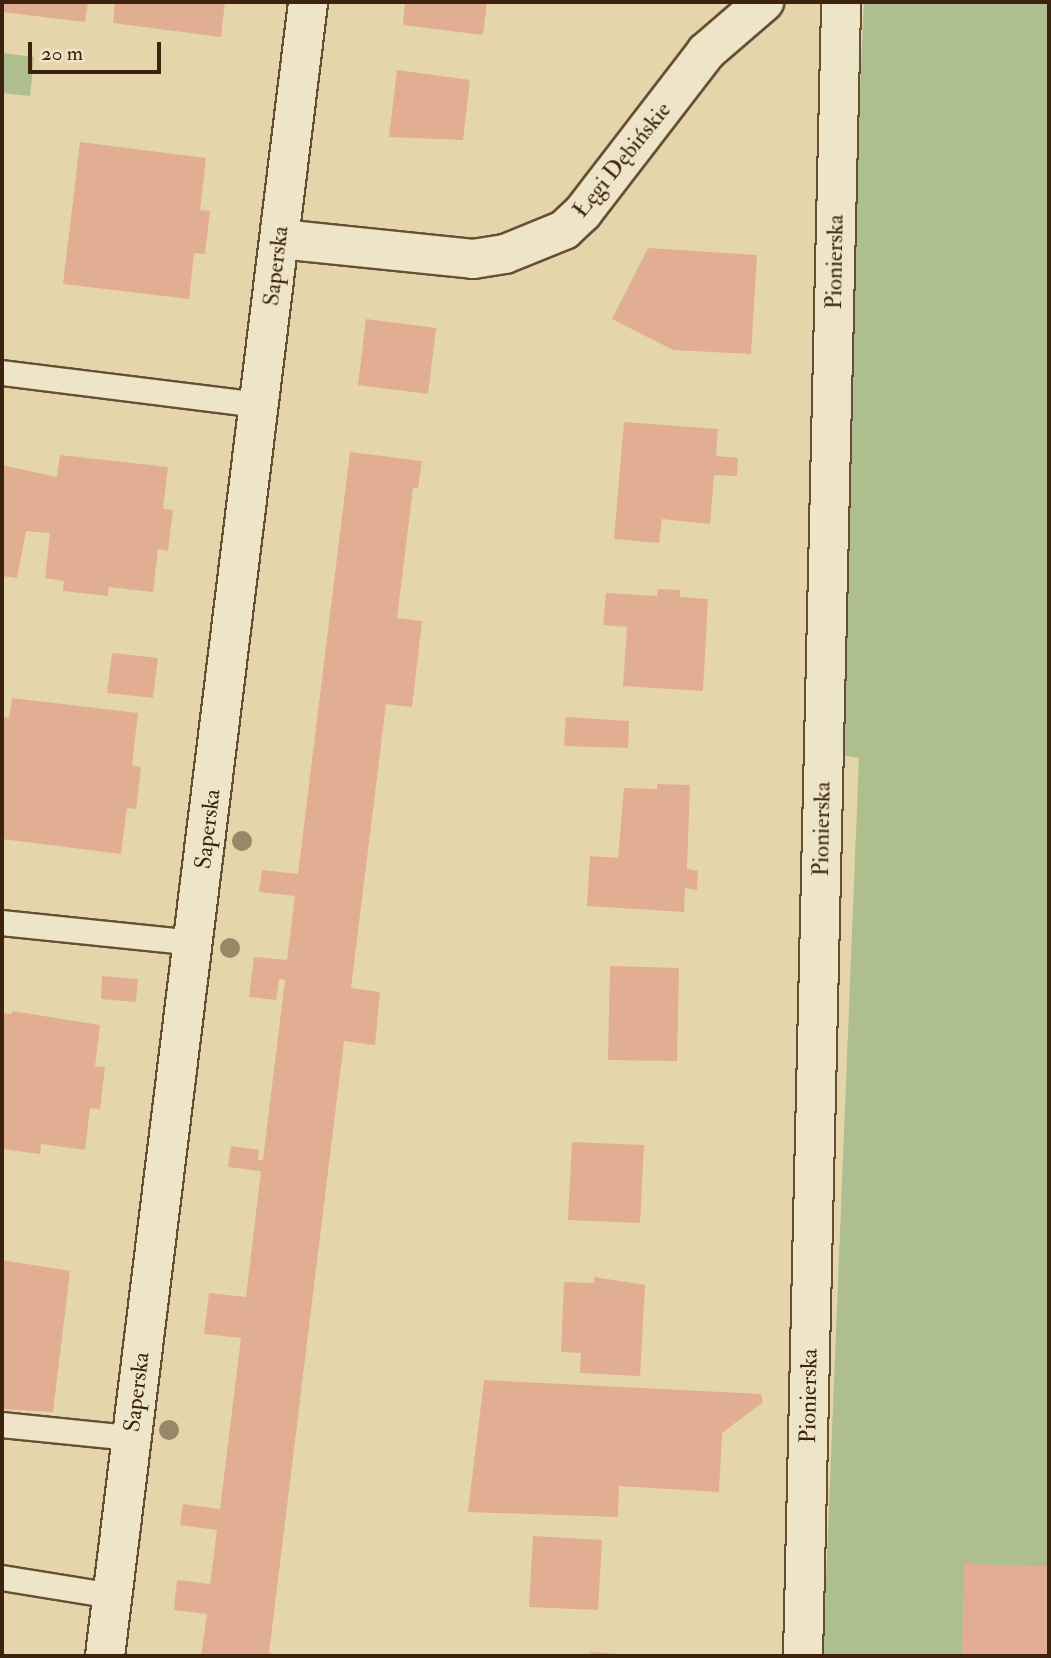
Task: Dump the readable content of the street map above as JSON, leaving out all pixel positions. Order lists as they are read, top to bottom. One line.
{"streets":{"street":["Łęgi Dębińskie","Pionierska","Saperska"]},"crossings":[["Łęgi Dębińskie","Saperska"]],"scale_bar":"20 m"}
